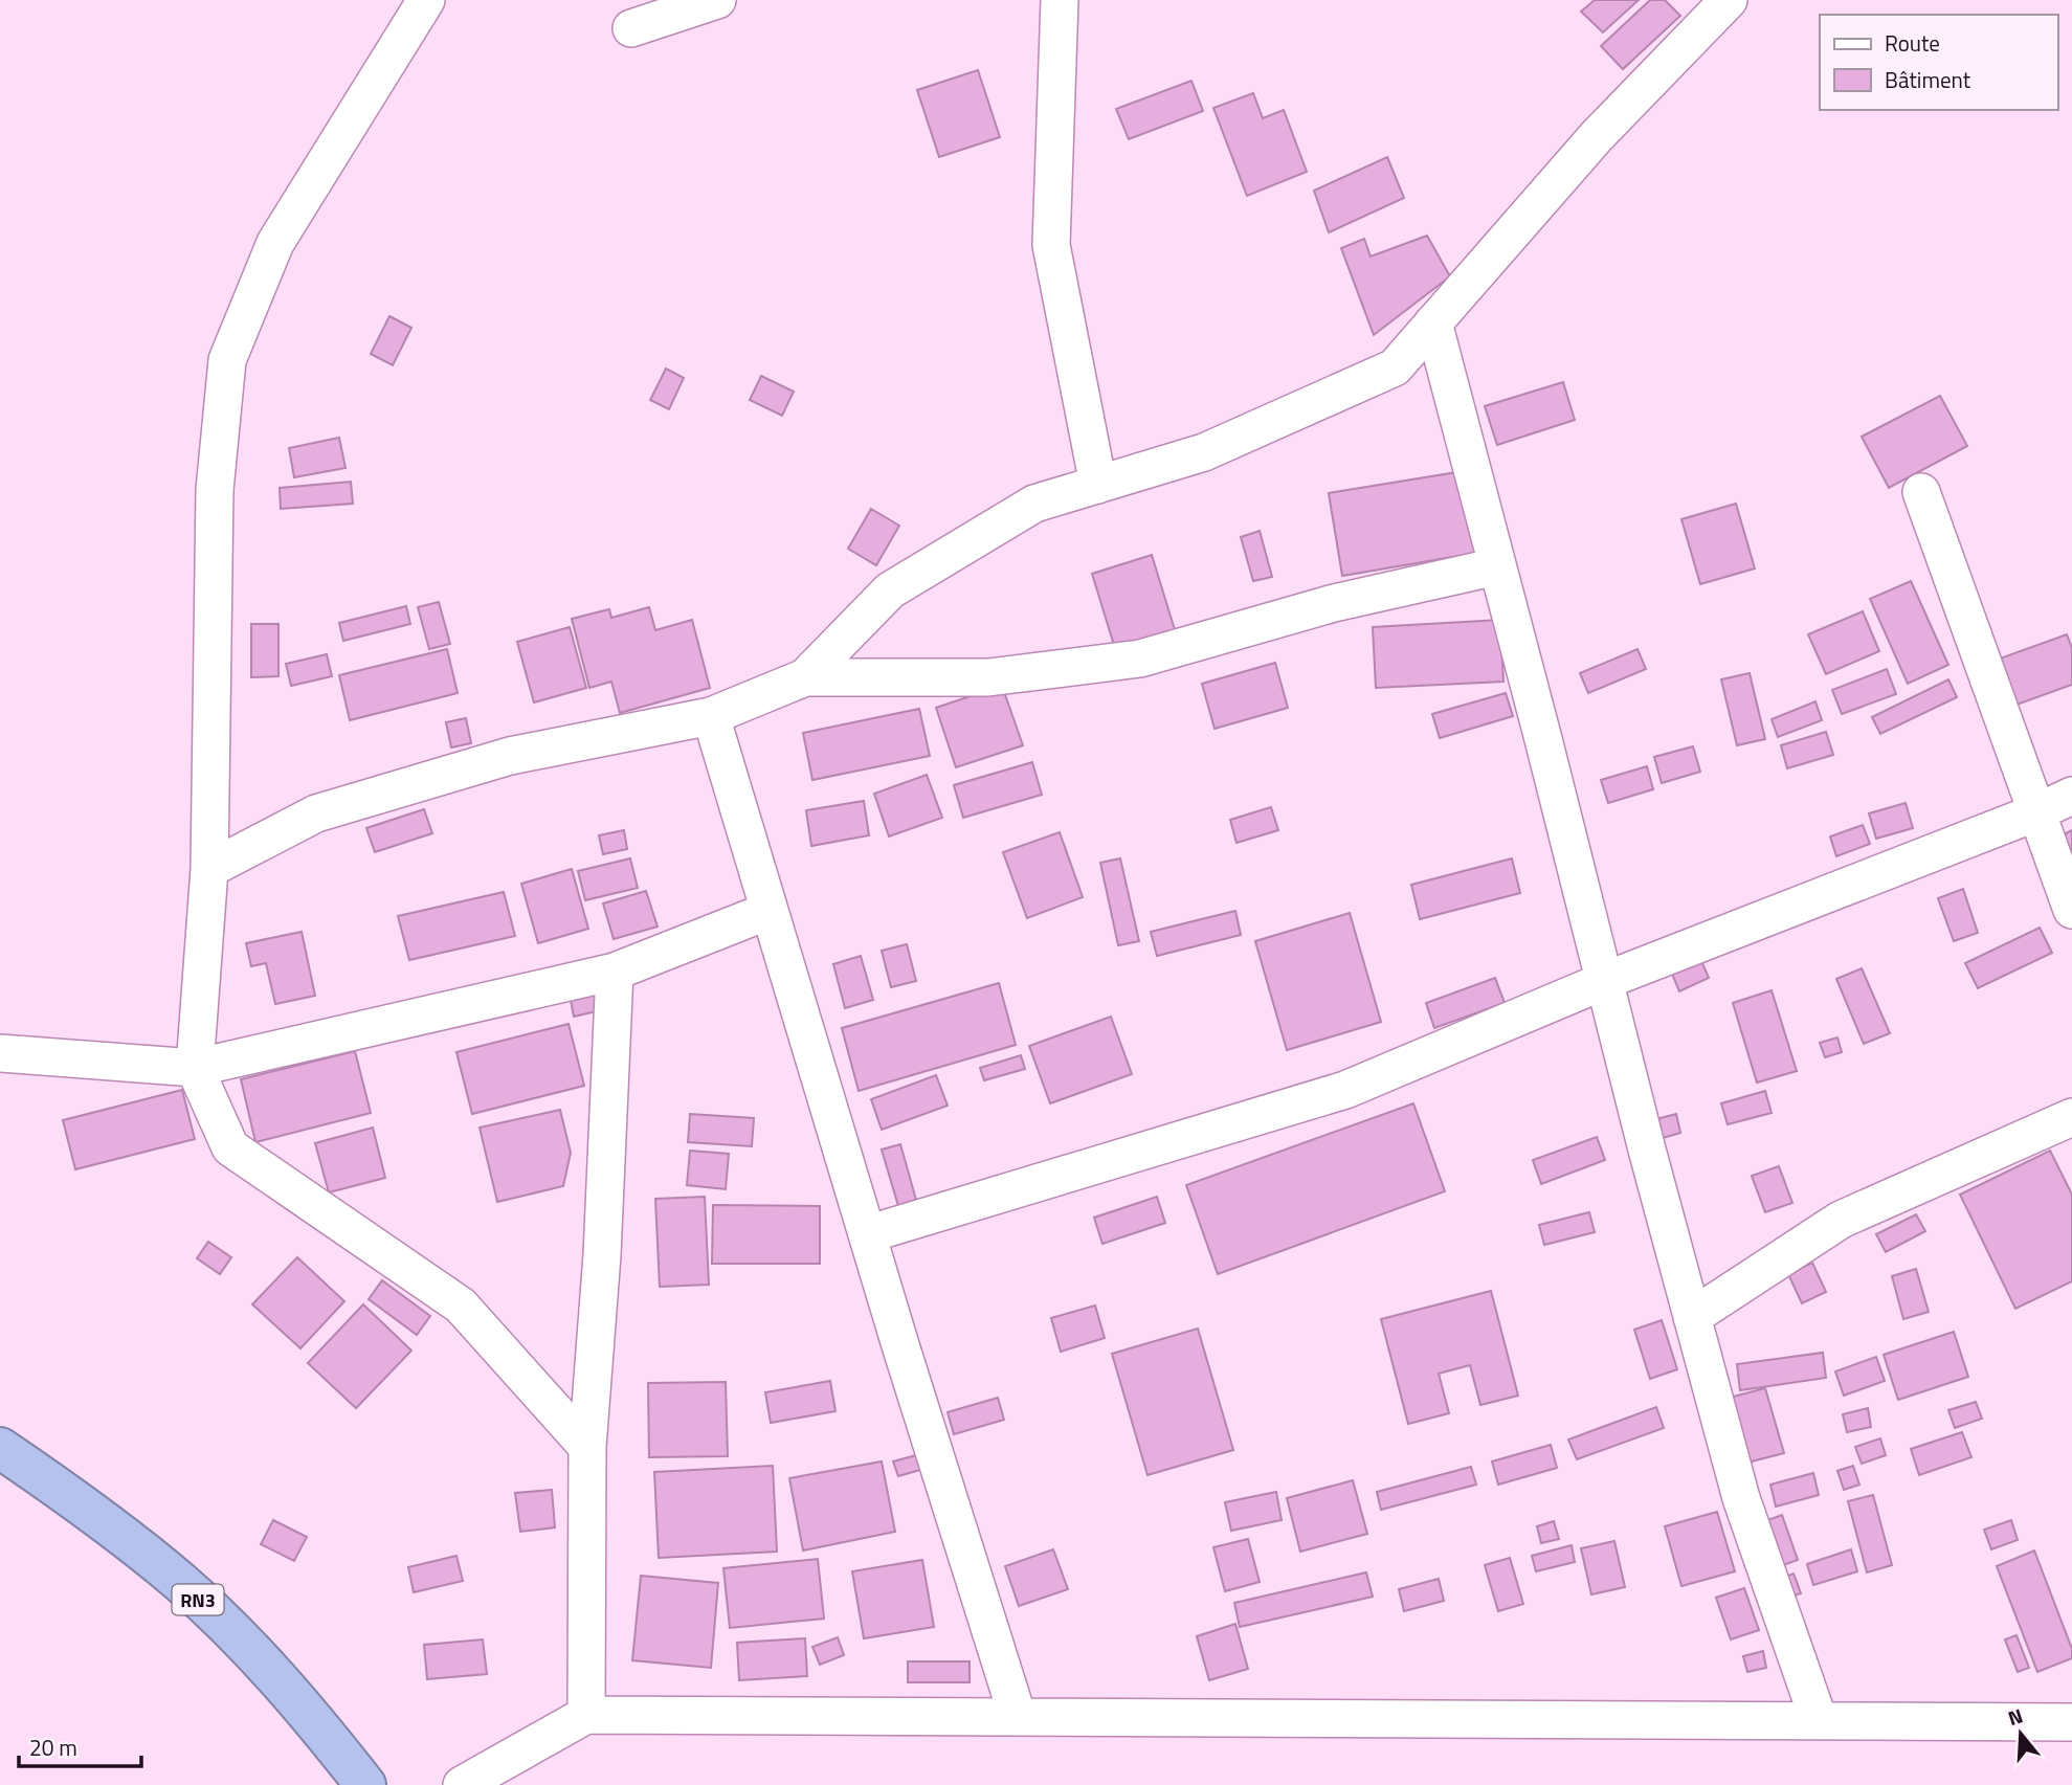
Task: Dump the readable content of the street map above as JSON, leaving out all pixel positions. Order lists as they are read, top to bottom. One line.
{"streets":{"highway":["RN3"]},"legend":["Route","Bâtiment"],"scale_bar":"20 m","north":"top"}
